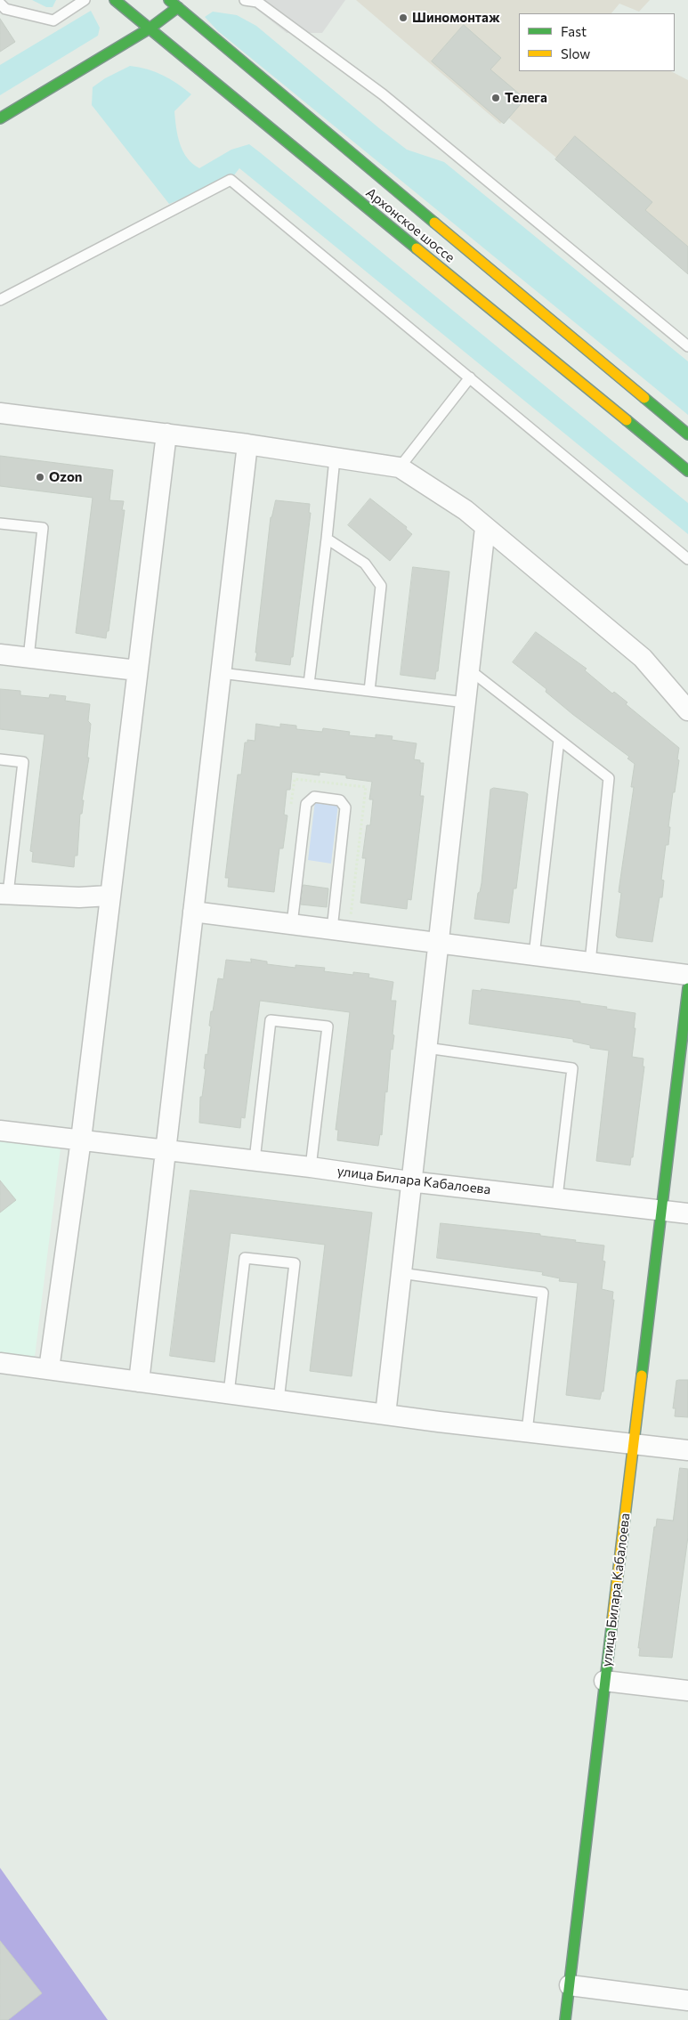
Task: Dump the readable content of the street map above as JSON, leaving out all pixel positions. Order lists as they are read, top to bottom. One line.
{"streets":{"main road":["Архонское шоссе","улица Билара Кабалоева"]},"places":["Шиномонтаж","Телега","Ozon"],"legend":["Fast","Slow"]}
